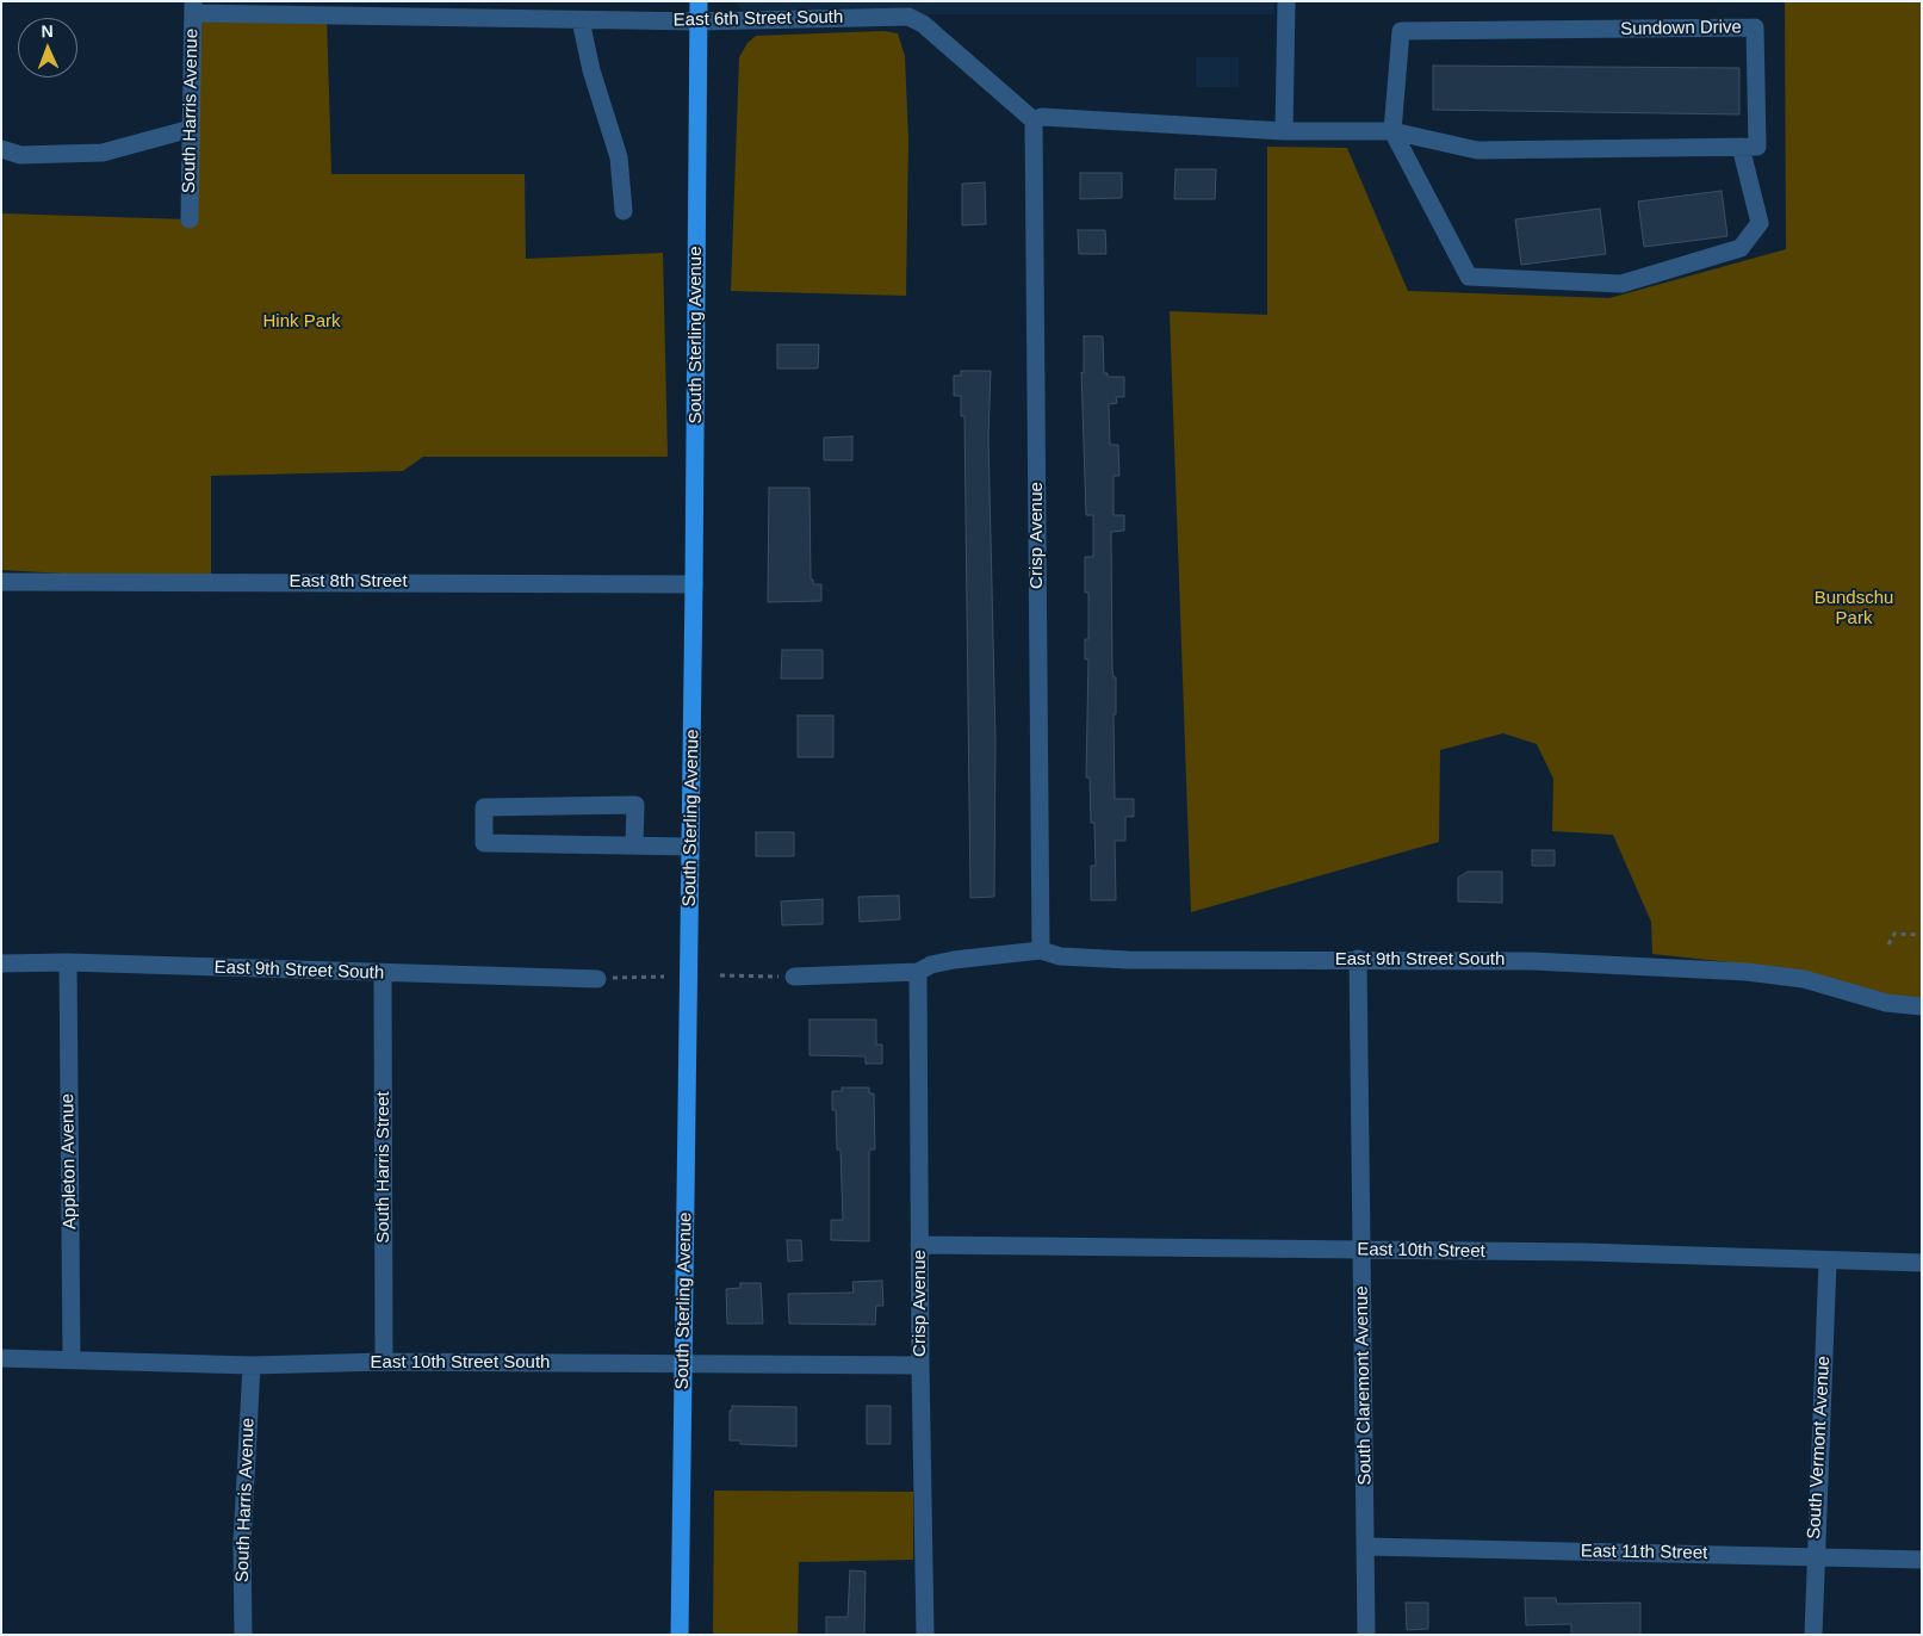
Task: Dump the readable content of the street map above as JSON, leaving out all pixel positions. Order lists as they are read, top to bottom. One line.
{"streets":{"main road":["South Sterling Avenue"],"street":["East 6th Street South","Sundown Drive","South Harris Avenue","Crisp Avenue","East 8th Street","East 9th Street South","Appleton Avenue","South Harris Street","East 10th Street","East 10th Street South","South Claremont Avenue","South Vermont Avenue","East 11th Street"]},"crossings":[["East 6th Street South","South Harris Avenue"],["East 6th Street South","South Sterling Avenue"],["East 6th Street South","Crisp Avenue"],["South Harris Avenue","East 10th Street South"],["South Sterling Avenue","East 8th Street"],["South Sterling Avenue","East 10th Street South"],["Crisp Avenue","East 9th Street South"],["Crisp Avenue","East 10th Street"],["Crisp Avenue","East 10th Street South"],["East 9th Street South","Appleton Avenue"],["East 9th Street South","South Harris Street"],["East 9th Street South","South Claremont Avenue"],["Appleton Avenue","East 10th Street South"],["South Harris Street","East 10th Street South"],["East 10th Street","South Claremont Avenue"],["East 10th Street","South Vermont Avenue"],["South Claremont Avenue","East 11th Street"],["South Vermont Avenue","East 11th Street"]],"parks":["Hink Park","Bundschu Park"],"north":"top"}
